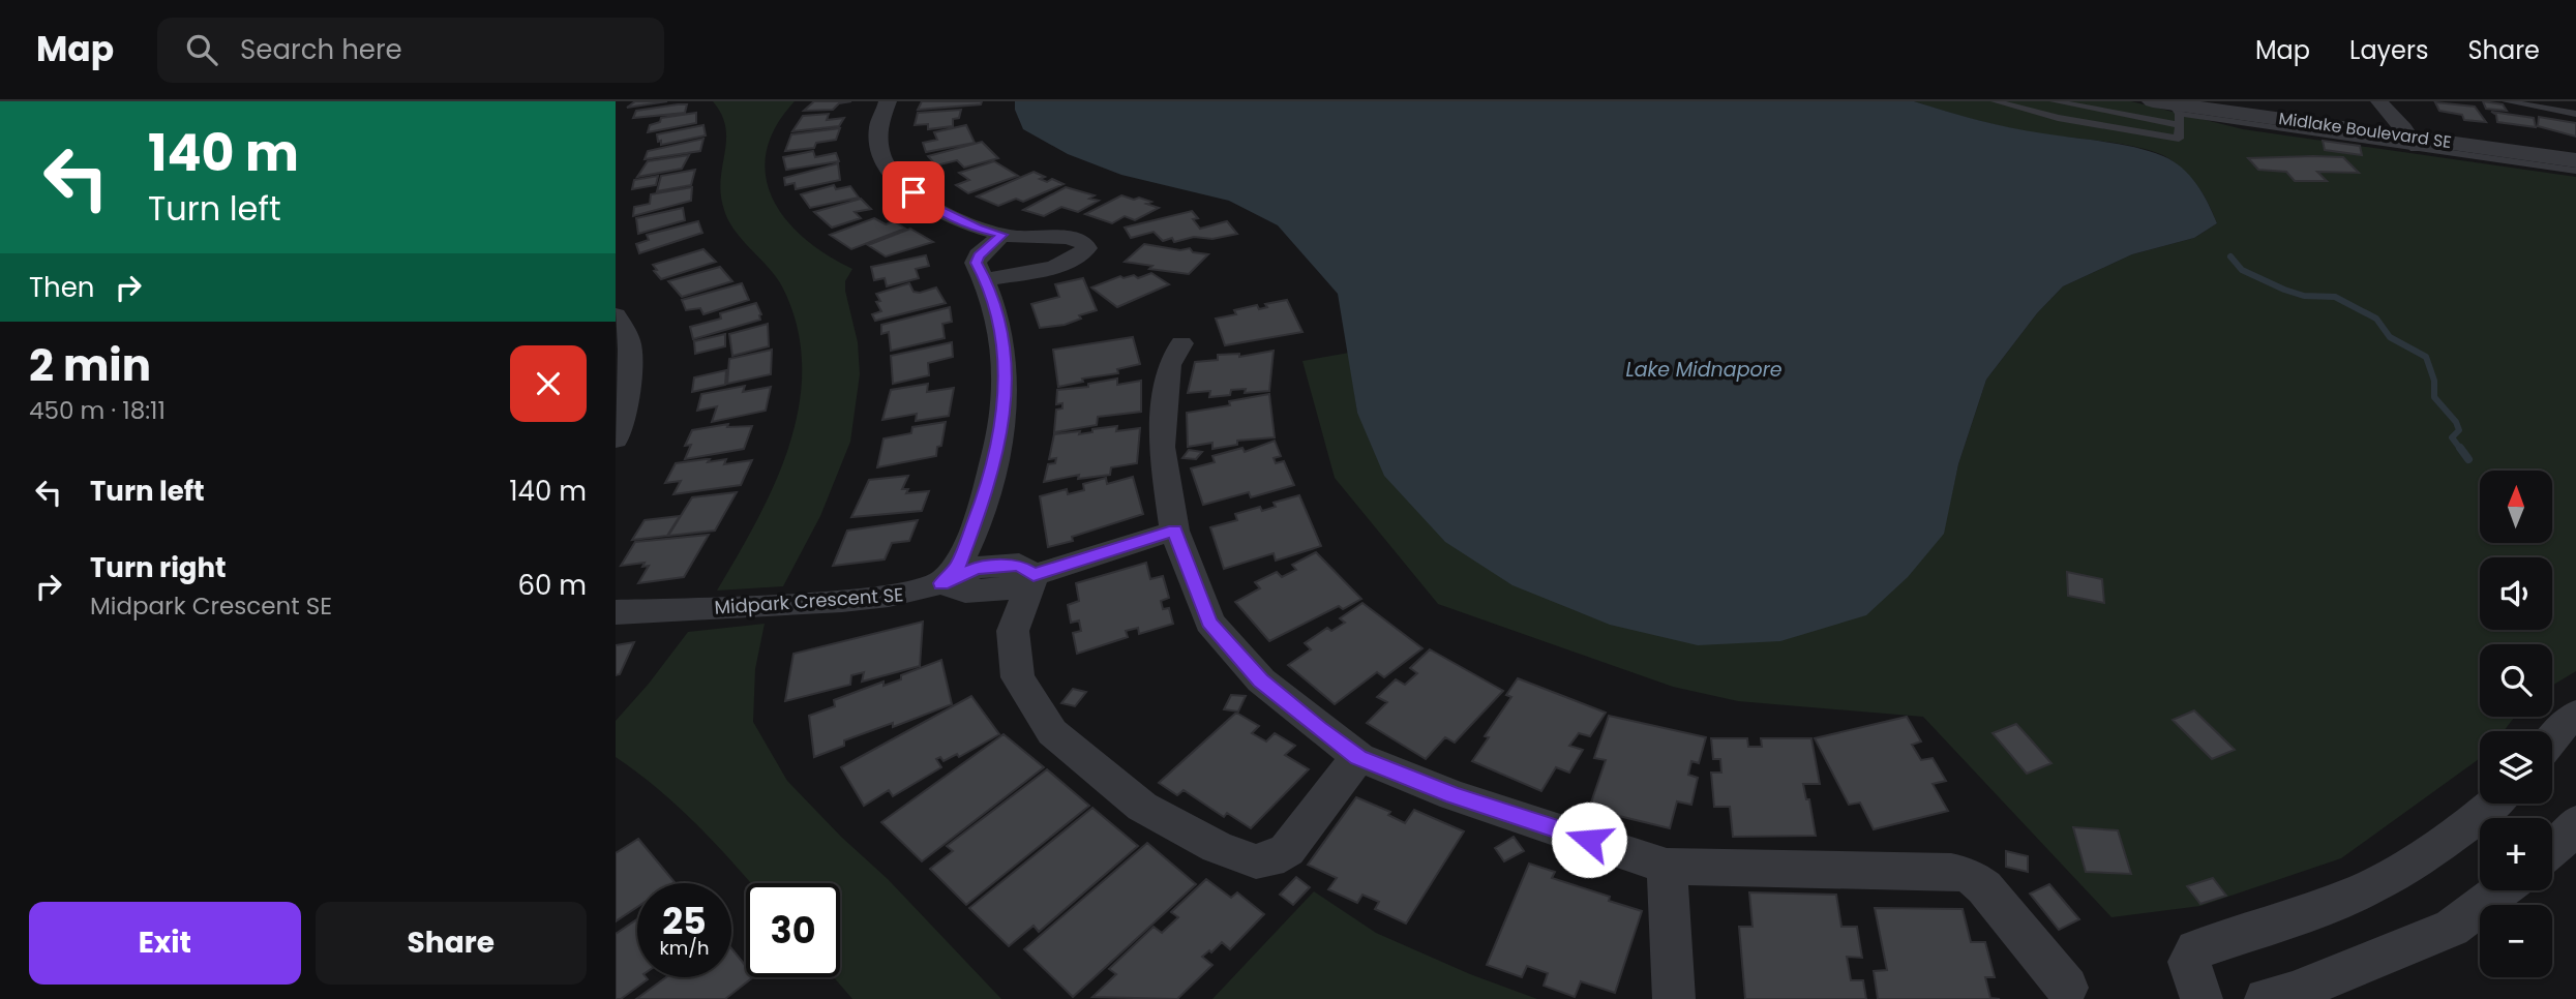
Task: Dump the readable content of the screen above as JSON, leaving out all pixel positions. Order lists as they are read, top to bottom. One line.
{"streets":{"street":["Midlake Boulevard SE","Midpark Crescent SE"]},"water":["Lake Midnapore"],"north":"top","page":{"header":"Map","search":"Search here","nav":["Map","Layers","Share"],"turn":["140 m","Turn left"],"then":"Then","heading":["2 min","450 m · 18:11"],"list":[{"name":"Turn left","value":"140 m"},{"name":"Turn right","note":"Midpark Crescent SE","value":"60 m"}],"map_buttons":["+","−"],"speed":"25 km/h","limit":"30","buttons":["Exit","Share"]}}
